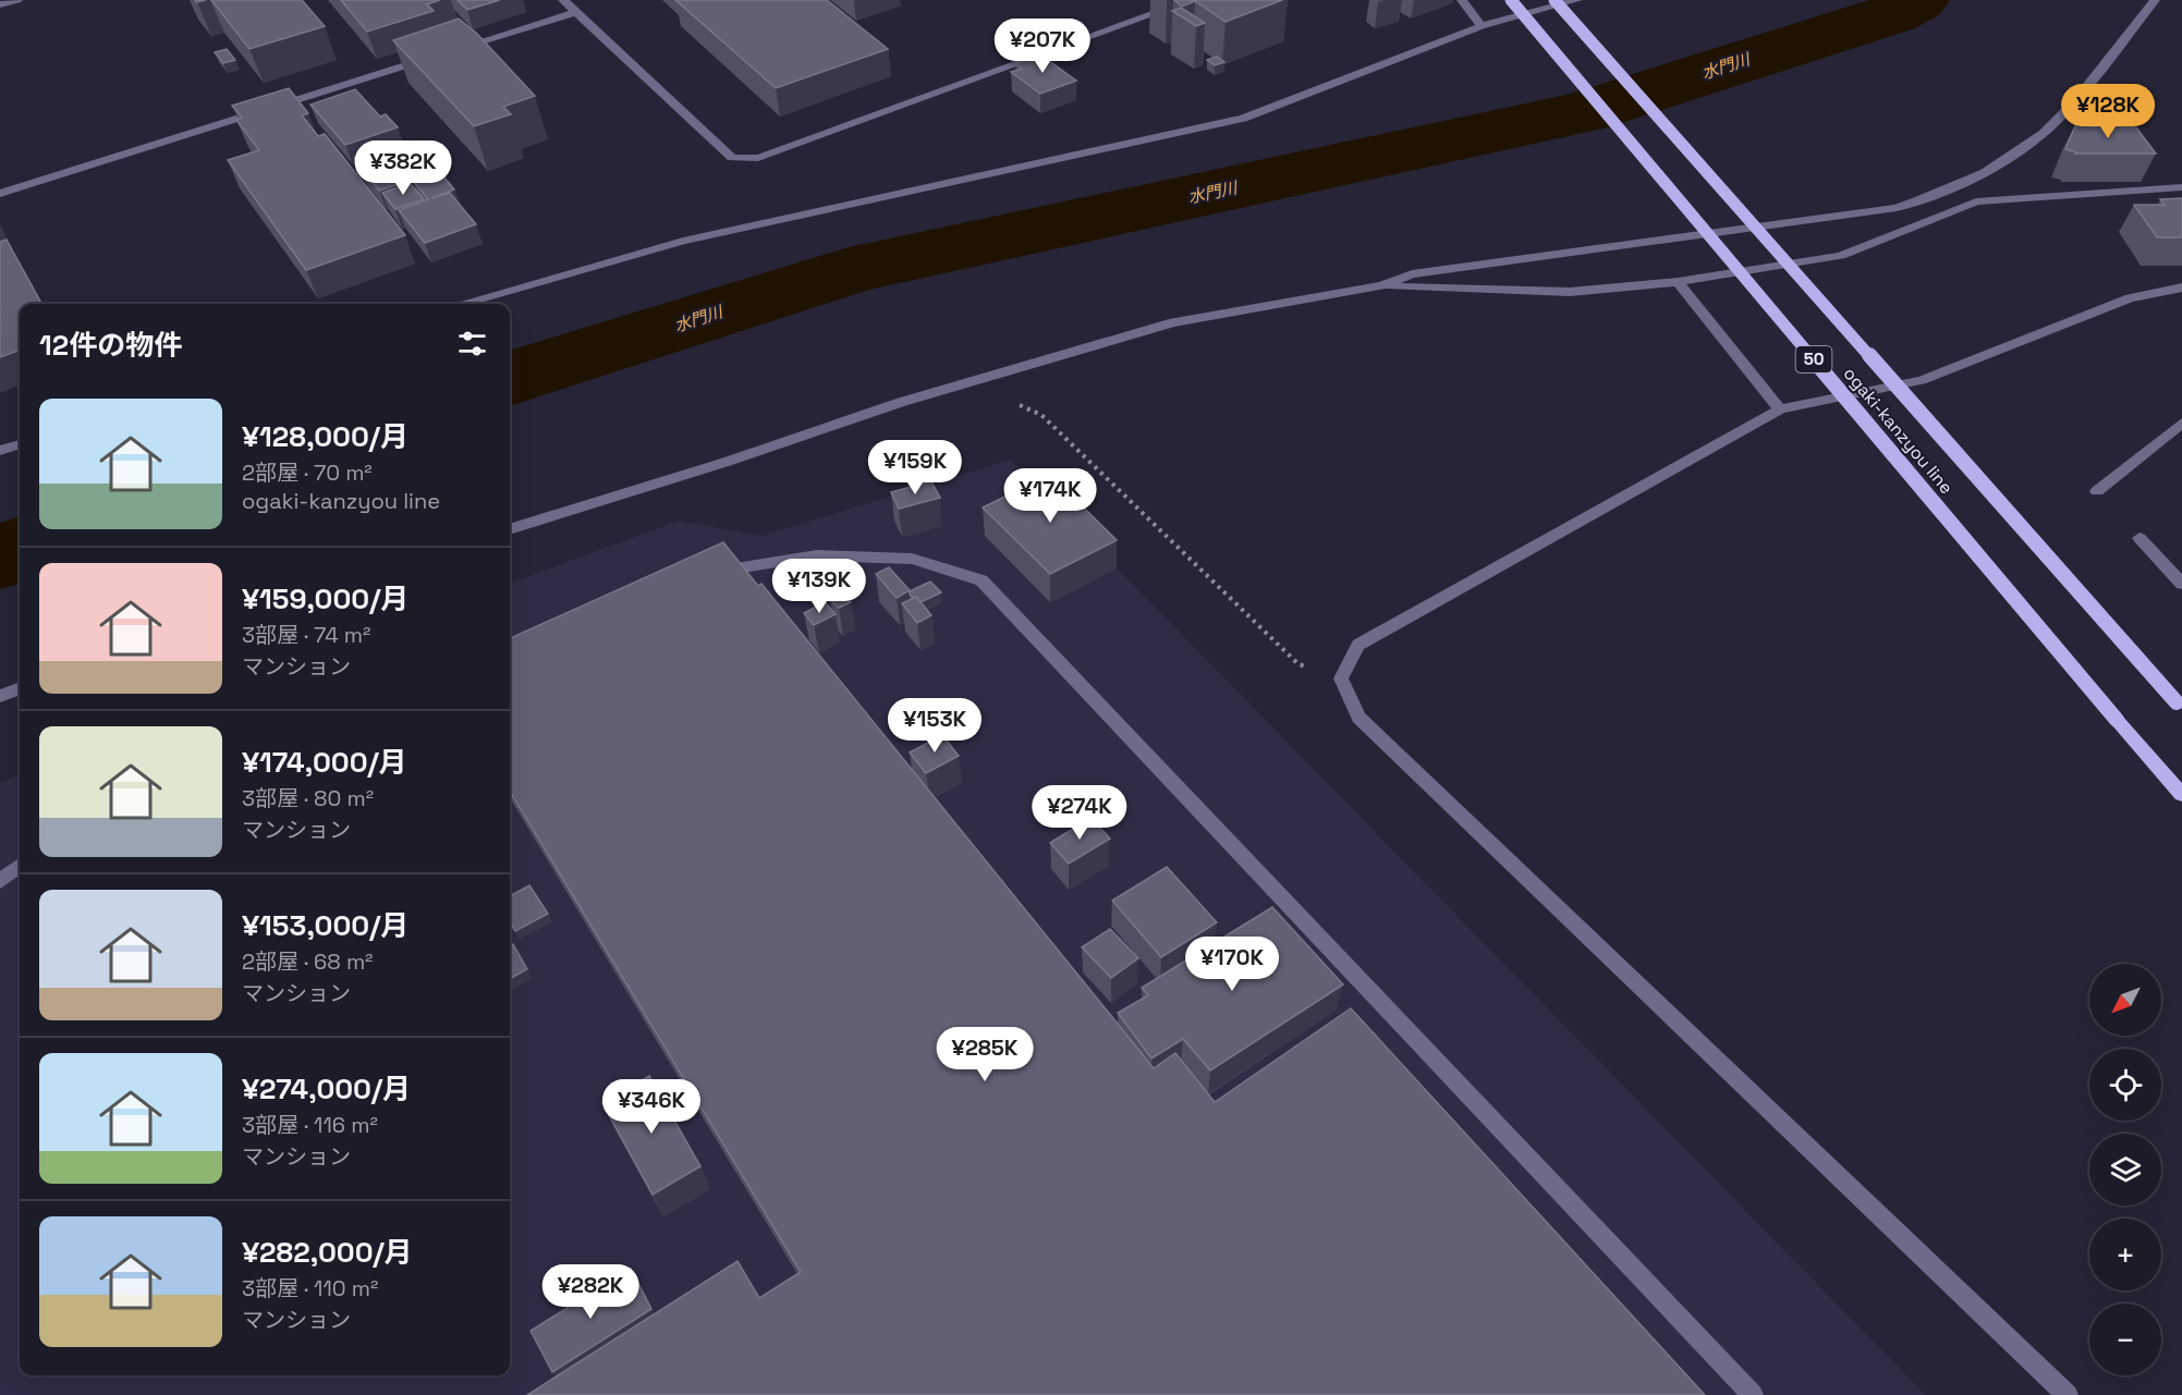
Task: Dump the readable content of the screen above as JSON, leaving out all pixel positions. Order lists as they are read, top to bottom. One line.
{"streets":{"main road":["50","ogaki-kanzyou line"]},"water":["水門川"],"north":"bottom left","page":{"price":["¥207K","¥128K","¥382K","¥159K","¥174K","¥139K","¥153K","¥274K","¥170K","¥285K","¥346K","¥282K"],"heading":"12件の物件","list":[{"name":"¥128,000/月","note":"2部屋 · 70 m² · ogaki-kanzyou line"},{"name":"¥159,000/月","note":"3部屋 · 74 m² · マンション"},{"name":"¥174,000/月","note":"3部屋 · 80 m² · マンション"},{"name":"¥153,000/月","note":"2部屋 · 68 m² · マンション"},{"name":"¥274,000/月","note":"3部屋 · 116 m² · マンション"},{"name":"¥282,000/月","note":"3部屋 · 110 m² · マンション"}],"map_buttons":["+","−"]}}
